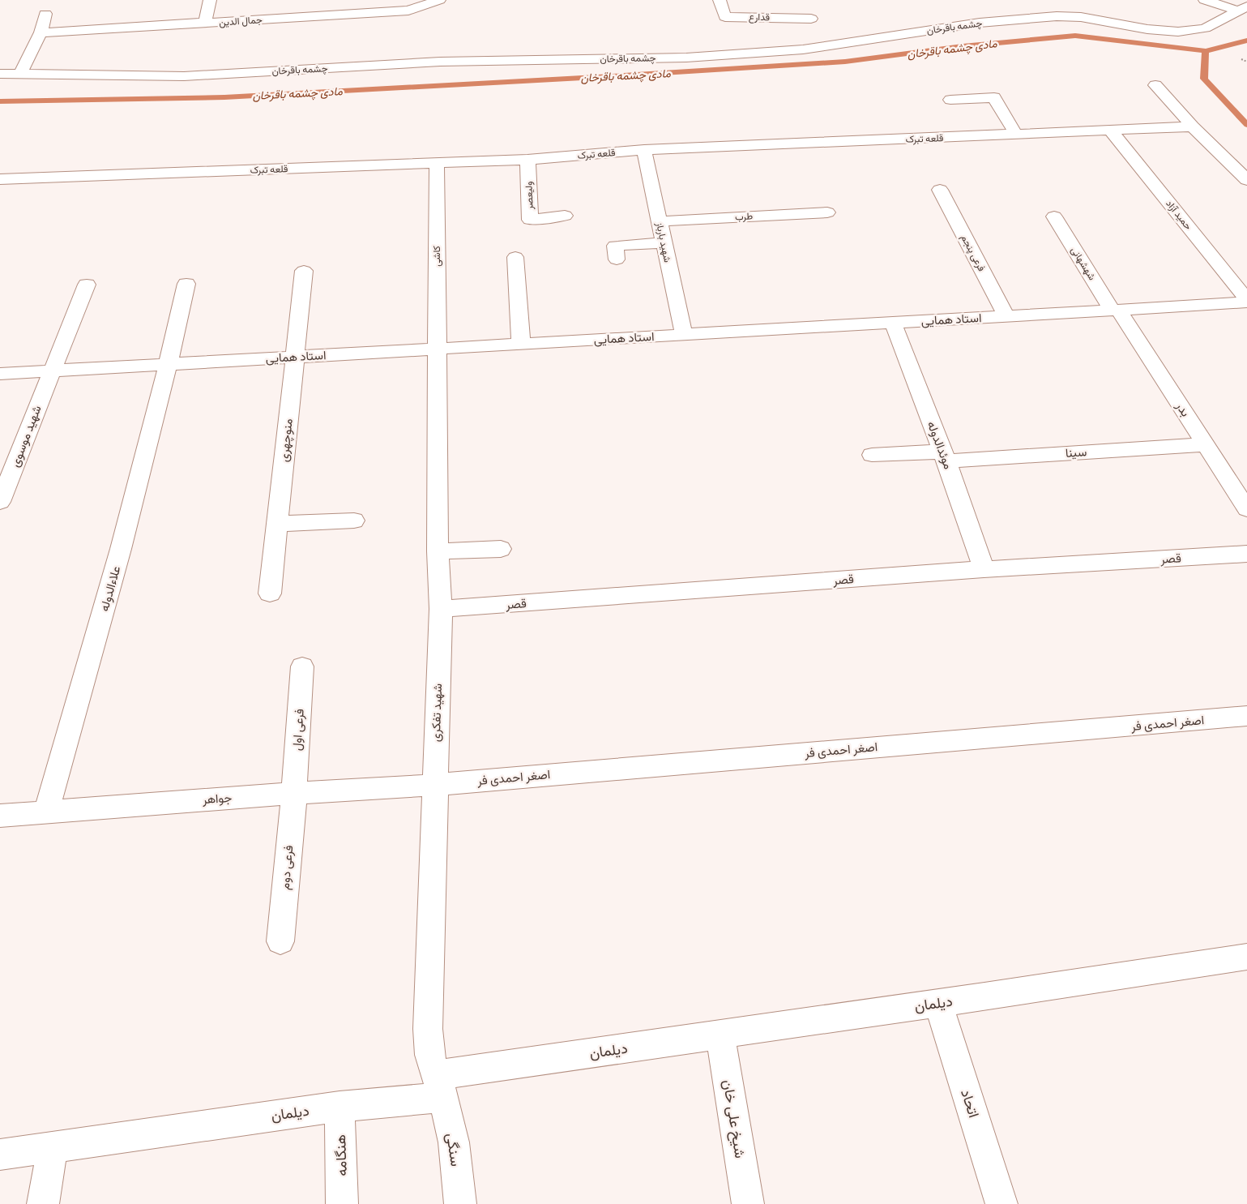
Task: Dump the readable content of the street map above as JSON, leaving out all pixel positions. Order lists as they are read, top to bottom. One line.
{"streets":{"street":["قدارع","جمال الدین","چشمه باقرخان","قلعه تبرک","ولیعصر","حمید آزاد","طرب","شهید بارباز","فرعی پنجم","کاشی","شهشهانی","استاد همایی","بدر","شهید موسوی","منوچهری","موئدالدوله","سینا","قصر","علاءالدوله","شهید تفکری","اصغر احمدی فر","فرعی اول","جواهر","فرعی دوم","دیلمان","اتحاد","شیخ علی خان","سنگی","هنگامه"]},"crossings":[["قلعه تبرک","ولیعصر"],["قلعه تبرک","حمید آزاد"],["قلعه تبرک","شهید بارباز"],["قلعه تبرک","کاشی"],["حمید آزاد","استاد همایی"],["طرب","شهید بارباز"],["شهید بارباز","استاد همایی"],["فرعی پنجم","استاد همایی"],["کاشی","استاد همایی"],["کاشی","شهید تفکری"],["شهشهانی","استاد همایی"],["شهشهانی","بدر"],["استاد همایی","بدر"],["استاد همایی","شهید موسوی"],["استاد همایی","منوچهری"],["استاد همایی","موئدالدوله"],["استاد همایی","علاءالدوله"],["استاد همایی","شهید تفکری"],["بدر","سینا"],["موئدالدوله","سینا"],["موئدالدوله","قصر"],["قصر","شهید تفکری"],["علاءالدوله","جواهر"],["شهید تفکری","اصغر احمدی فر"],["شهید تفکری","جواهر"],["شهید تفکری","دیلمان"],["شهید تفکری","سنگی"],["اصغر احمدی فر","جواهر"],["فرعی اول","جواهر"],["فرعی اول","فرعی دوم"],["جواهر","فرعی دوم"],["دیلمان","اتحاد"],["دیلمان","شیخ علی خان"],["دیلمان","سنگی"],["دیلمان","هنگامه"]],"water":["مادی چشمه باقرخان"]}
